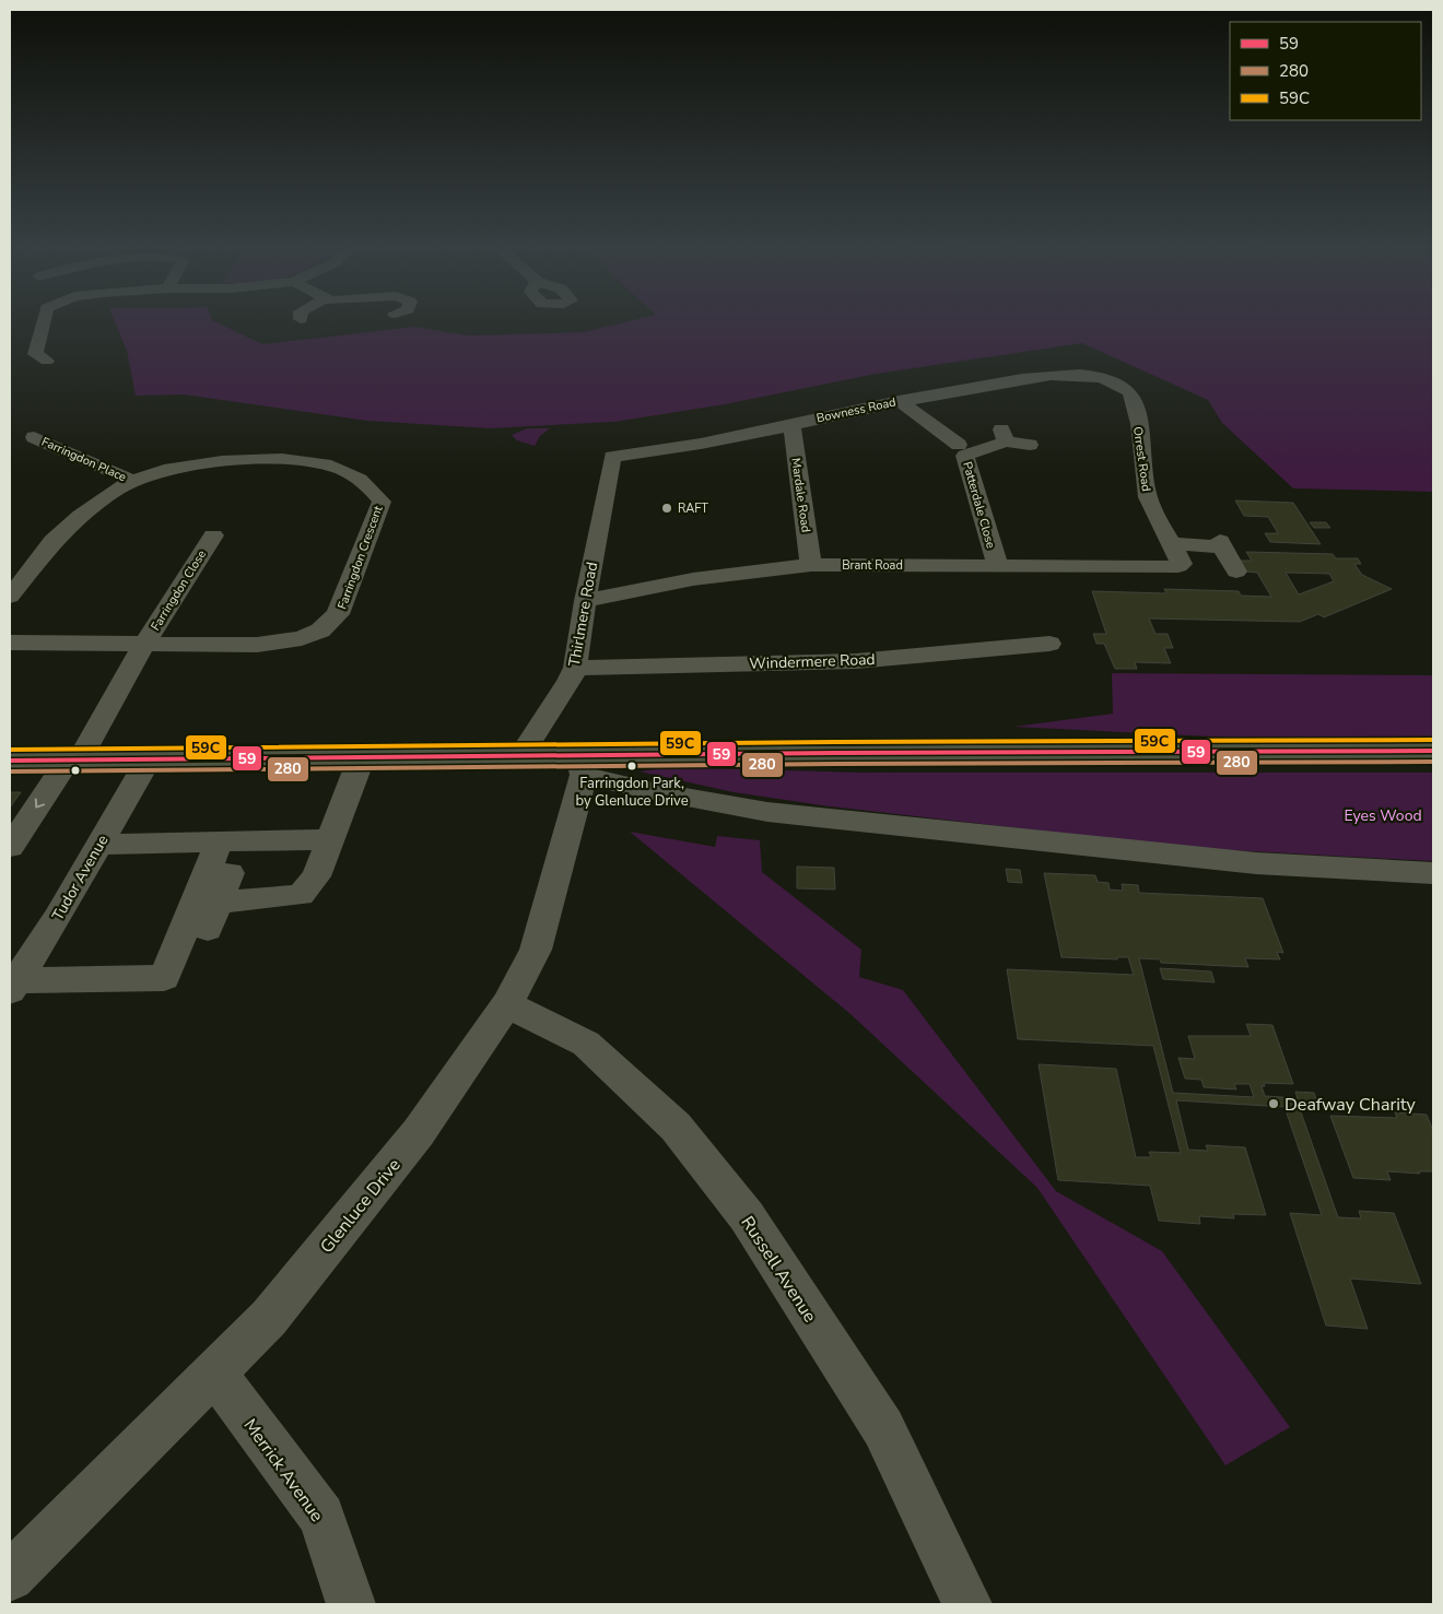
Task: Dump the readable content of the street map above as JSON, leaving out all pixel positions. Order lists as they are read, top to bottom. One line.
{"streets":{"street":["Bowness Road","Farringdon Place","Orrest Road","Mardale Road","Patterdale Close","Farringdon Crescent","Brant Road","Farringdon Close","Thirlmere Road","Windermere Road","Tudor Avenue","Glenluce Drive","Russell Avenue","Merrick Avenue"]},"crossings":[["Bowness Road","Orrest Road"],["Bowness Road","Mardale Road"],["Bowness Road","Thirlmere Road"],["Farringdon Place","Farringdon Crescent"],["Orrest Road","Brant Road"],["Mardale Road","Brant Road"],["Patterdale Close","Brant Road"],["Farringdon Crescent","Farringdon Close"],["Brant Road","Thirlmere Road"],["Thirlmere Road","Windermere Road"],["Glenluce Drive","Russell Avenue"],["Glenluce Drive","Merrick Avenue"]],"parks":["Eyes Wood"],"places":["RAFT","Farringdon Park, by Glenluce Drive","Deafway Charity"],"lines":["transit line 59C","transit line 59","transit line 280"],"legend":["59","280","59C"]}
